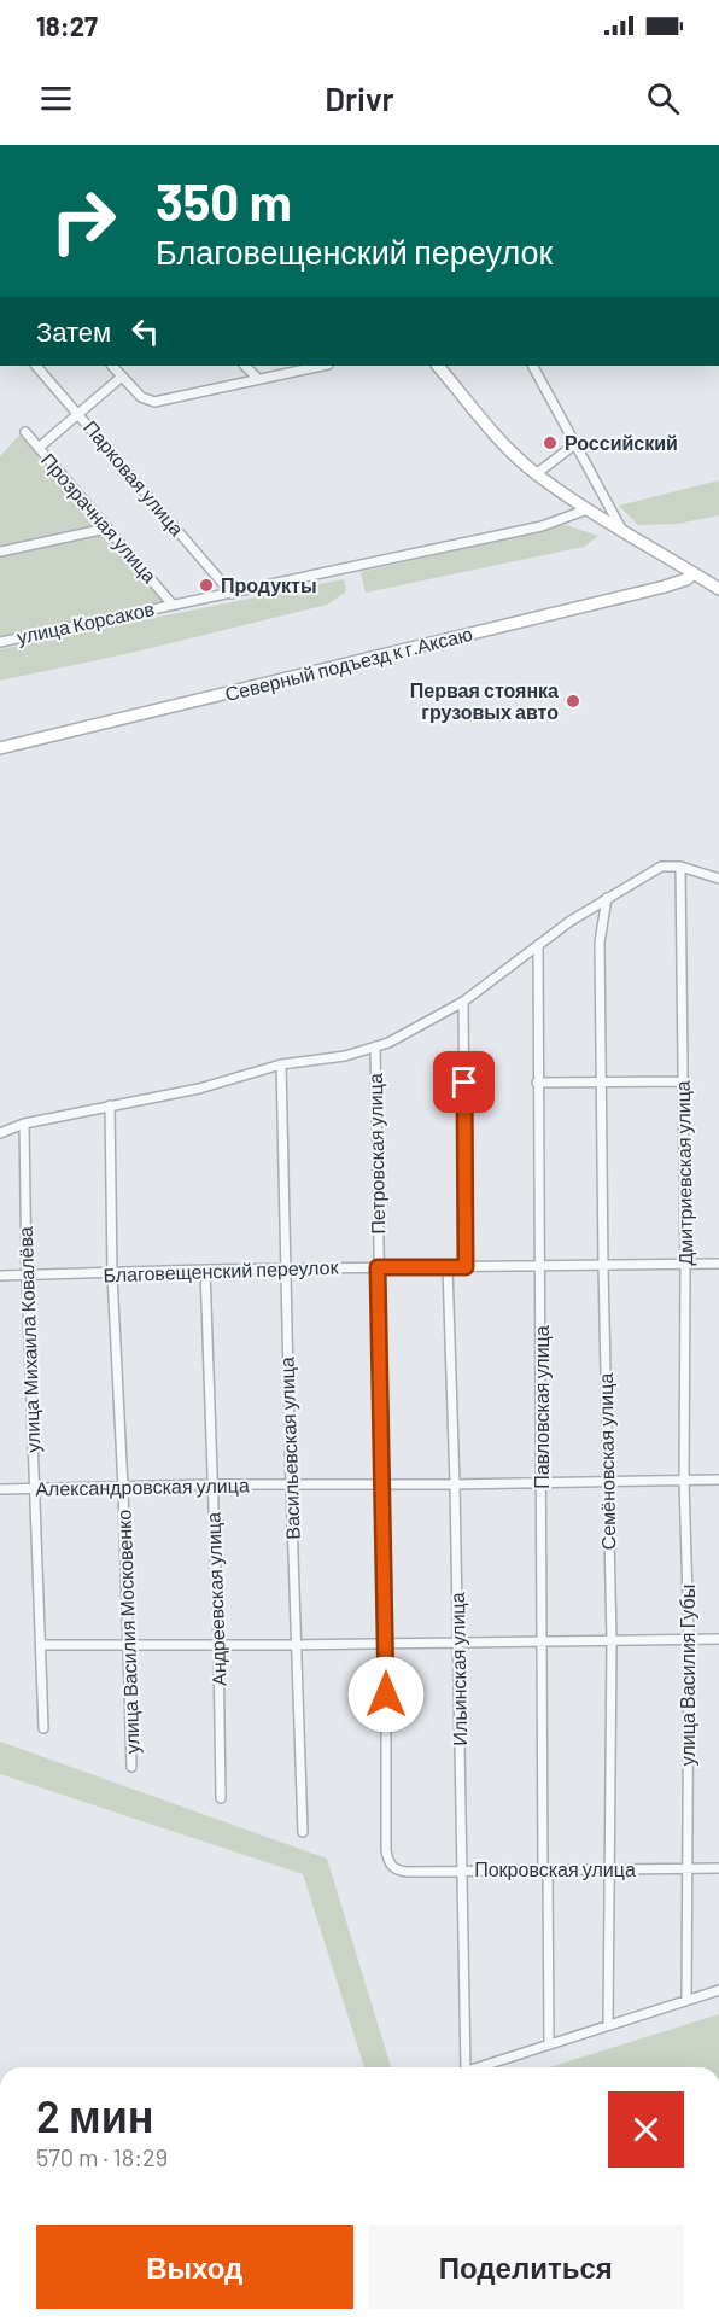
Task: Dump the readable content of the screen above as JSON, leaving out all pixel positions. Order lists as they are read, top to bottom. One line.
{"streets":{"street":["Парковая улица","Прозрачная улица","улица Корсаков","Северный подъезд к г.Аксаю","Петровская улица","Дмитриевская улица","Благовещенский переулок","улица Михаила Ковалёва","Павловская улица","Васильевская улица","Семёновская улица","Александровская улица","Андреевская улица","улица Василия Московенко","Ильинская улица","улица Василия Губы","Покровская улица"]},"crossings":[["Парковая улица","улица Корсаков"],["Прозрачная улица","улица Корсаков"],["Петровская улица","Благовещенский переулок"],["Петровская улица","Александровская улица"],["Петровская улица","Покровская улица"],["Дмитриевская улица","Благовещенский переулок"],["Дмитриевская улица","Александровская улица"],["Дмитриевская улица","улица Василия Губы"],["Благовещенский переулок","улица Михаила Ковалёва"],["Благовещенский переулок","Павловская улица"],["Благовещенский переулок","Васильевская улица"],["Благовещенский переулок","Семёновская улица"],["Благовещенский переулок","Андреевская улица"],["Благовещенский переулок","улица Василия Московенко"],["Благовещенский переулок","Ильинская улица"],["улица Михаила Ковалёва","Александровская улица"],["Павловская улица","Александровская улица"],["Павловская улица","Покровская улица"],["Васильевская улица","Александровская улица"],["Семёновская улица","Александровская улица"],["Семёновская улица","Покровская улица"],["Александровская улица","Андреевская улица"],["Александровская улица","улица Василия Московенко"],["Александровская улица","Ильинская улица"],["Александровская улица","улица Василия Губы"],["Ильинская улица","Покровская улица"],["улица Василия Губы","Покровская улица"]],"places":["Российский","Продукты","Первая стоянка грузовых авто"],"page":{"status":"18:27","header":"Drivr","turn":["350 m","Благовещенский переулок"],"then":"Затем","heading":["2 мин","570 m · 18:29"],"buttons":["Выход","Поделиться"]}}
